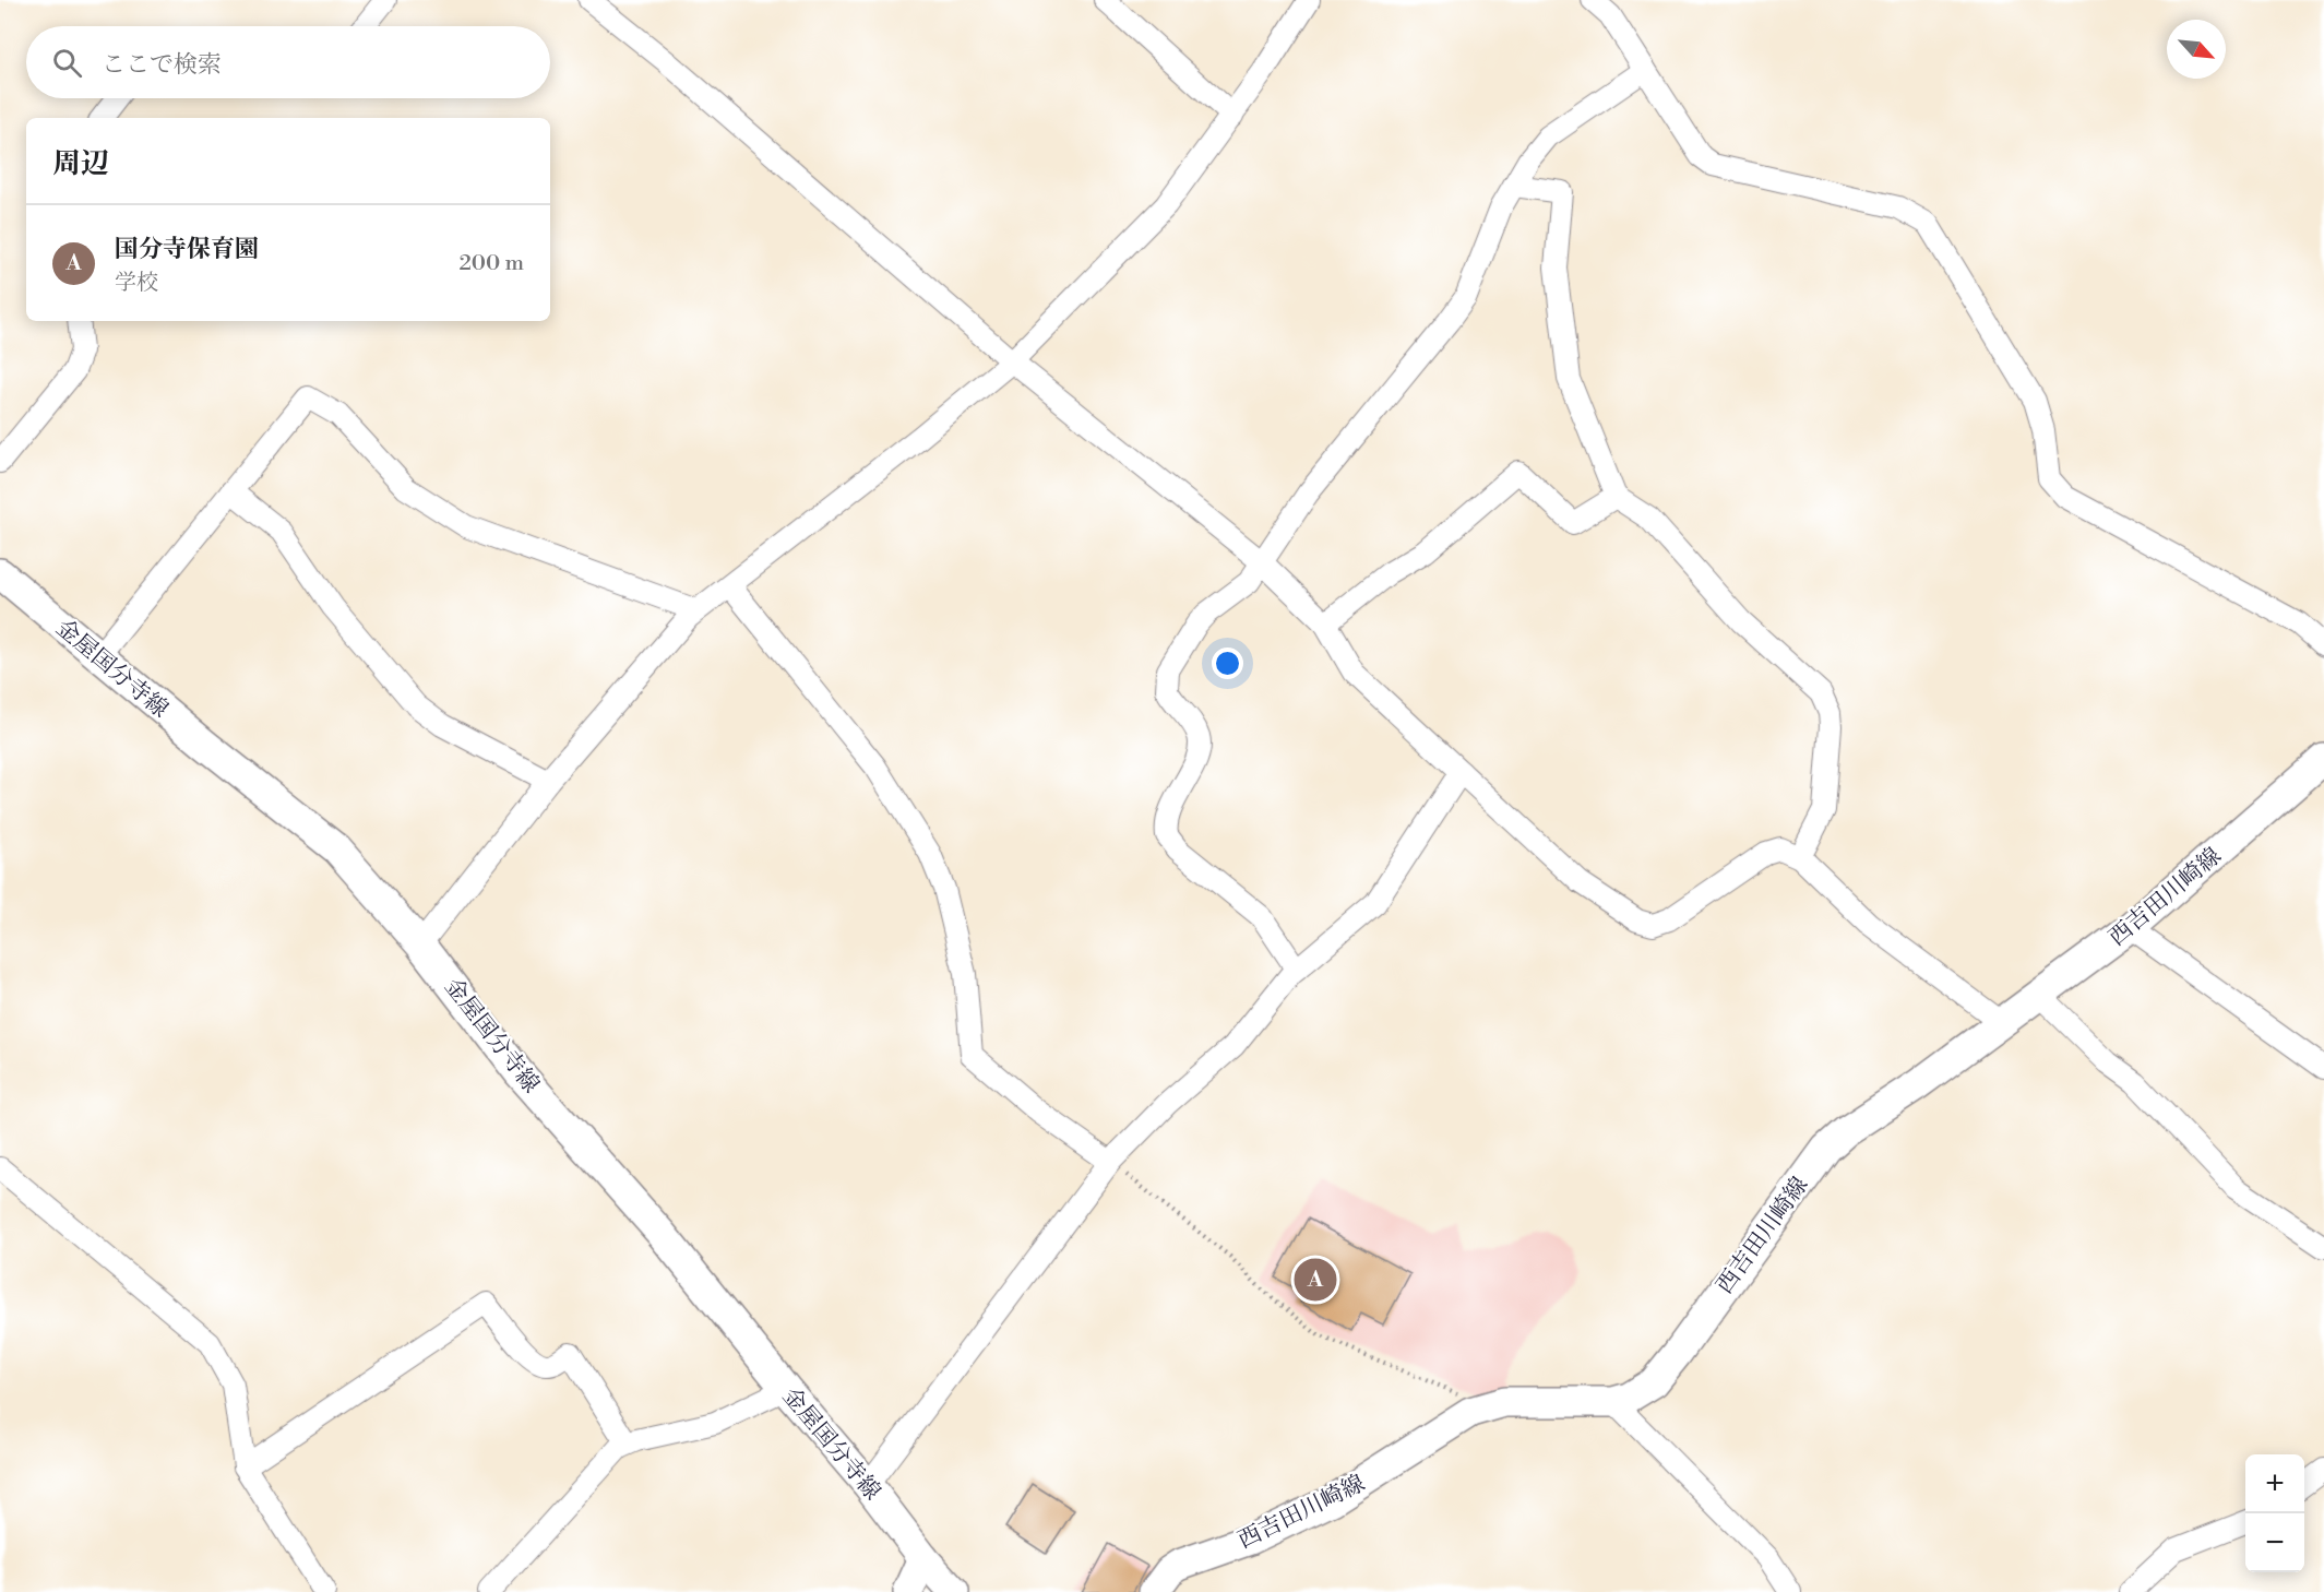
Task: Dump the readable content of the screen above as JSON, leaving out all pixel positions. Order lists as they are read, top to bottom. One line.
{"streets":{"main road":["金屋国分寺線","西吉田川崎線"]},"north":"bottom right","page":{"search":"ここで検索","heading":"周辺","list":[{"mark":"A","name":"国分寺保育園","note":"学校","value":"200 m"}],"pins":"A","map_buttons":["+","−"]}}
